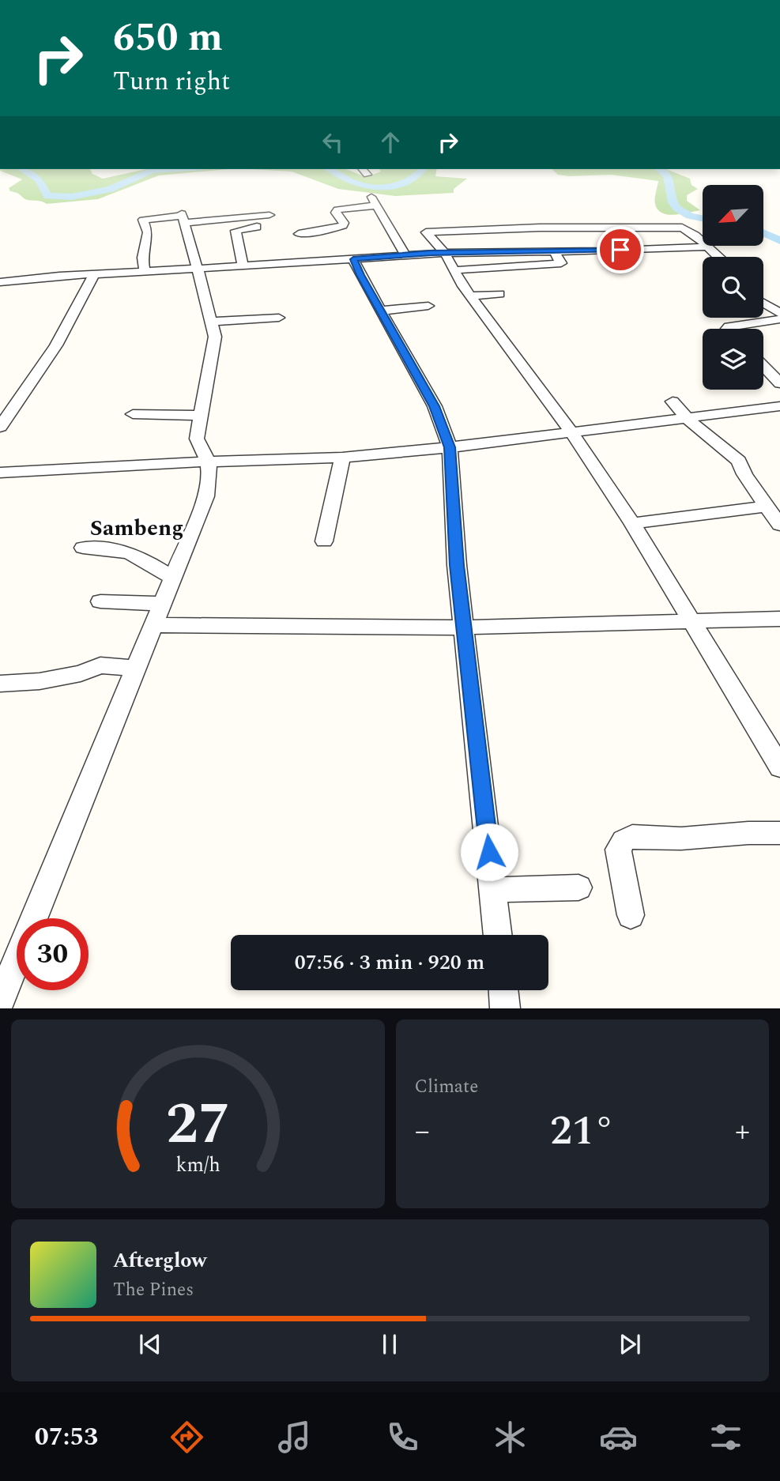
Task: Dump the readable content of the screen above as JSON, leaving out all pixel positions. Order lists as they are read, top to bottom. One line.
{"districts":["Sambeng"],"north":"bottom left","page":{"turn":["650 m","Turn right"],"limit":"30","trip":"07:56 · 3 min · 920 m","tile":"Climate","heat":["−","21°","+"],"song":["Afterglow","The Pines"],"tabs":"07:53","gauge":["27","km/h"]}}
